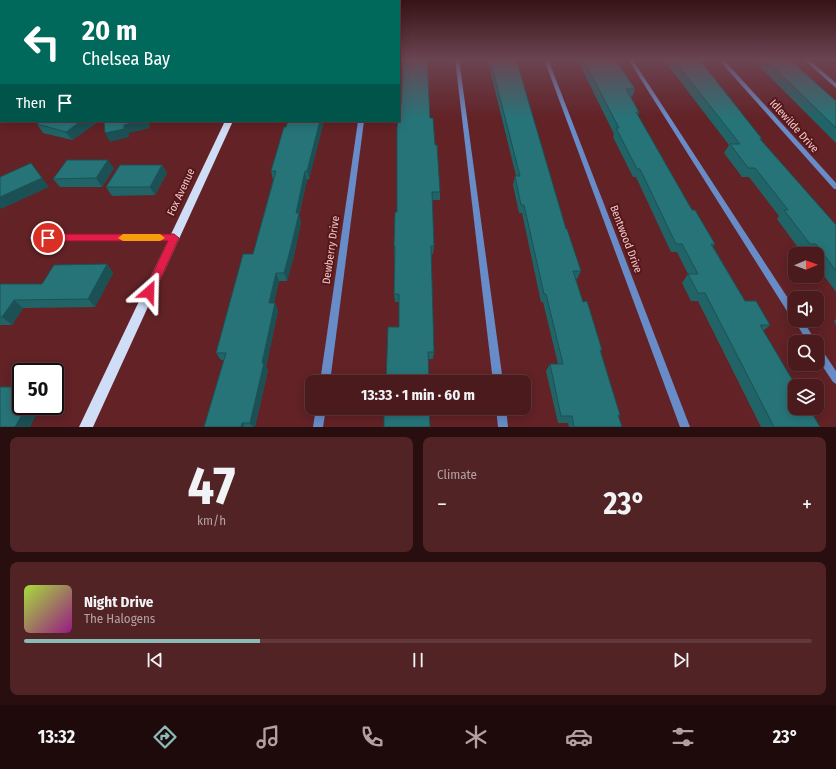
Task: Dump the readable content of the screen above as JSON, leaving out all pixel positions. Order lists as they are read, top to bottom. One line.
{"streets":{"main road":["Fox Avenue"],"street":["Idlewilde Drive","Bentwood Drive","Dewberry Drive"]},"north":"right","page":{"turn":["20 m","Chelsea Bay"],"then":"Then","limit":"50","trip":"13:33 · 1 min · 60 m","tile":[["47","km/h"],"Climate"],"heat":["−","23°","+"],"song":["Night Drive","The Halogens"],"tabs":["13:32","23°"]}}
